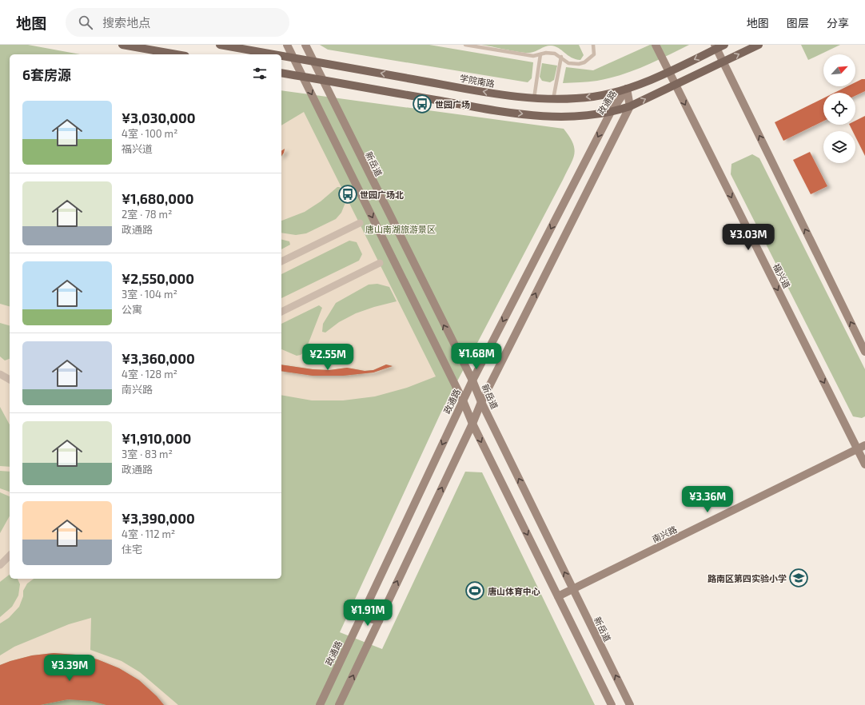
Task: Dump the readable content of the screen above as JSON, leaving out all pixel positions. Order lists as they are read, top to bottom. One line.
{"streets":{"main road":["学院南路","政通路","新岳道","福兴道","南兴路"]},"crossings":[["学院南路","政通路"],["学院南路","新岳道"],["学院南路","福兴道"],["政通路","新岳道"],["新岳道","南兴路"],["福兴道","南兴路"]],"parks":["唐山南湖旅游景区"],"places":{"bus stop":["世园广场","世园广场北"],"school or university":["路南区第四实验小学"],"sports":["唐山体育中心"]},"north":"top right","page":{"header":"地图","search":"搜索地点","nav":["地图","图层","分享"],"heading":"6套房源","list":[{"name":"¥3,030,000","note":"4室 · 100 m² · 福兴道"},{"name":"¥1,680,000","note":"2室 · 78 m² · 政通路"},{"name":"¥2,550,000","note":"3室 · 104 m² · 公寓"},{"name":"¥3,360,000","note":"4室 · 128 m² · 南兴路"},{"name":"¥1,910,000","note":"3室 · 83 m² · 政通路"},{"name":"¥3,390,000","note":"4室 · 112 m² · 住宅"}],"price":["¥3.03M","¥1.68M","¥2.55M","¥3.36M","¥1.91M","¥3.39M"]}}
